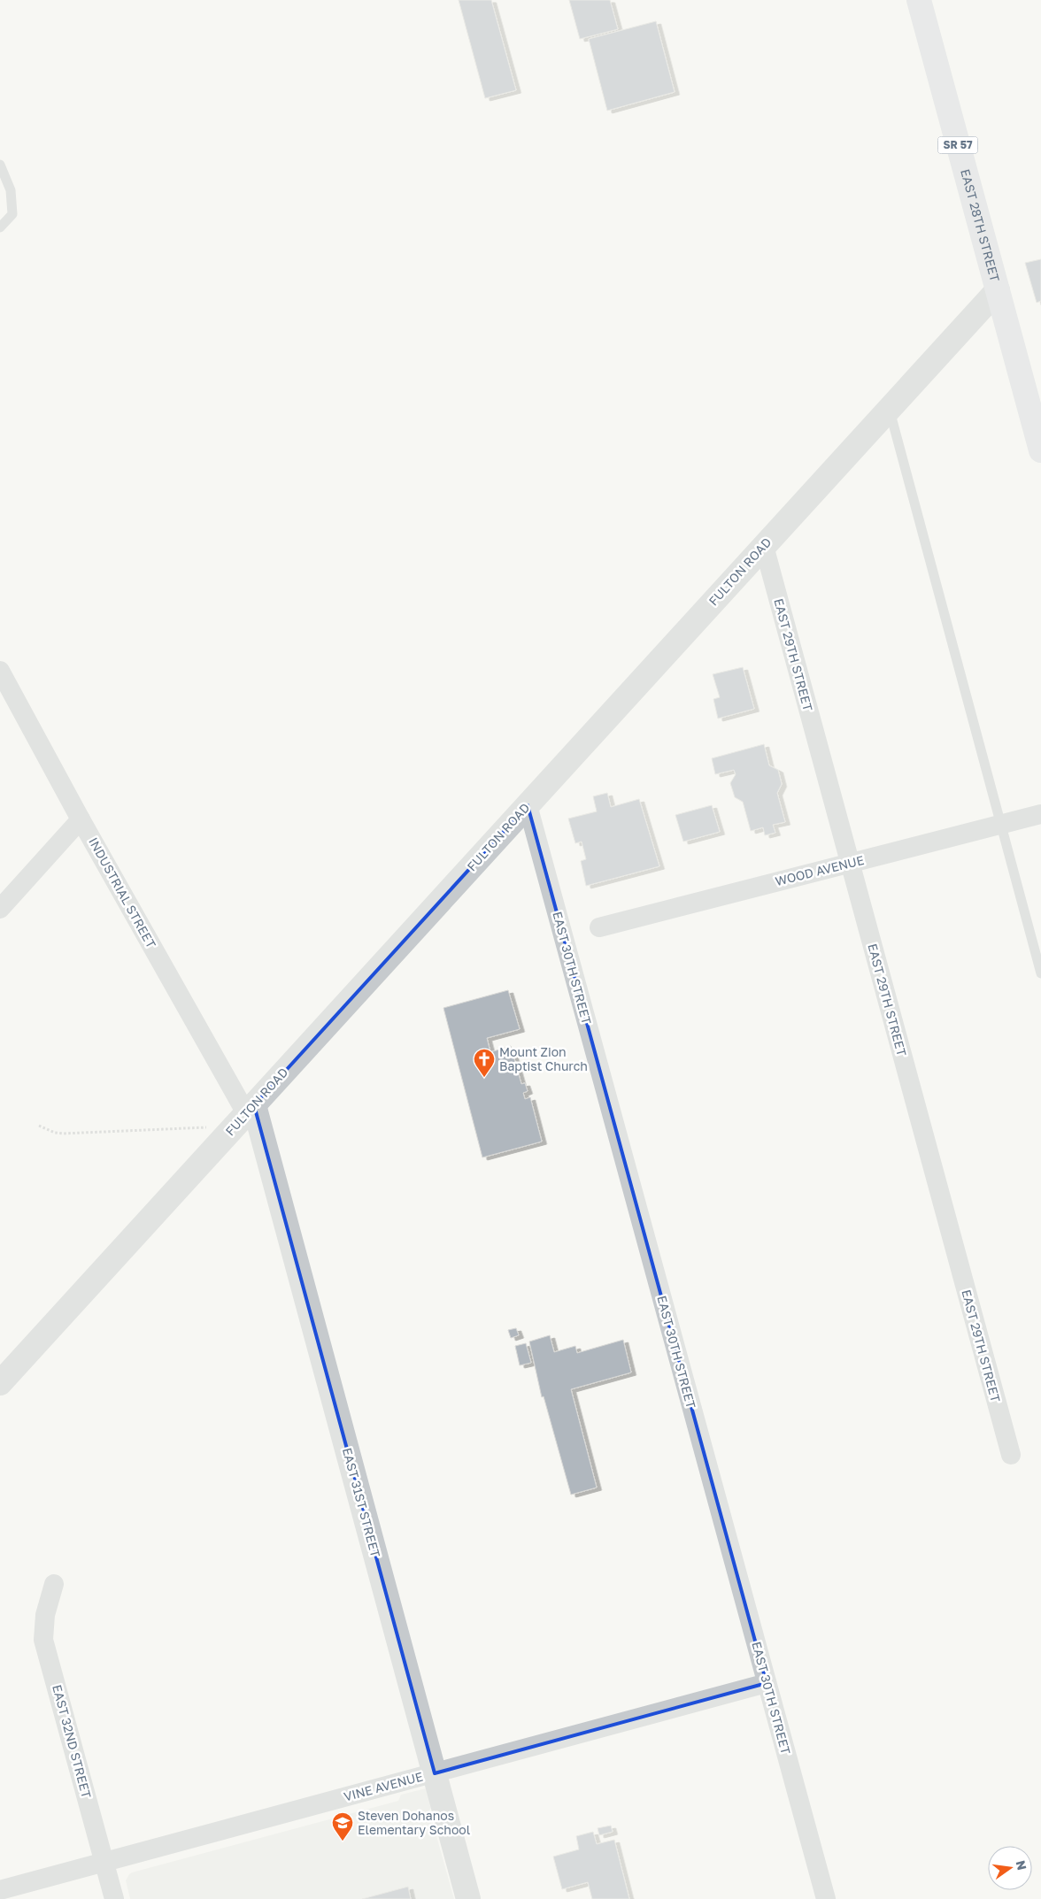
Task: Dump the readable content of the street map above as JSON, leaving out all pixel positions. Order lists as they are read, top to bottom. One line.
{"streets":{"main road":["SR 57","EAST 28TH STREET"],"street":["FULTON ROAD","EAST 29TH STREET","WOOD AVENUE","INDUSTRIAL STREET","EAST 30TH STREET","EAST 31ST STREET","EAST 32ND STREET","VINE AVENUE"]},"crossings":[["EAST 28TH STREET","FULTON ROAD"],["FULTON ROAD","EAST 29TH STREET"],["FULTON ROAD","INDUSTRIAL STREET"],["FULTON ROAD","EAST 30TH STREET"],["FULTON ROAD","EAST 31ST STREET"],["EAST 29TH STREET","WOOD AVENUE"],["INDUSTRIAL STREET","EAST 31ST STREET"],["EAST 30TH STREET","VINE AVENUE"],["EAST 31ST STREET","VINE AVENUE"],["EAST 32ND STREET","VINE AVENUE"]],"places":{"church":["Mount Zion Baptist Church"],"school or university":["Steven Dohanos Elementary School"]},"north":"right"}
